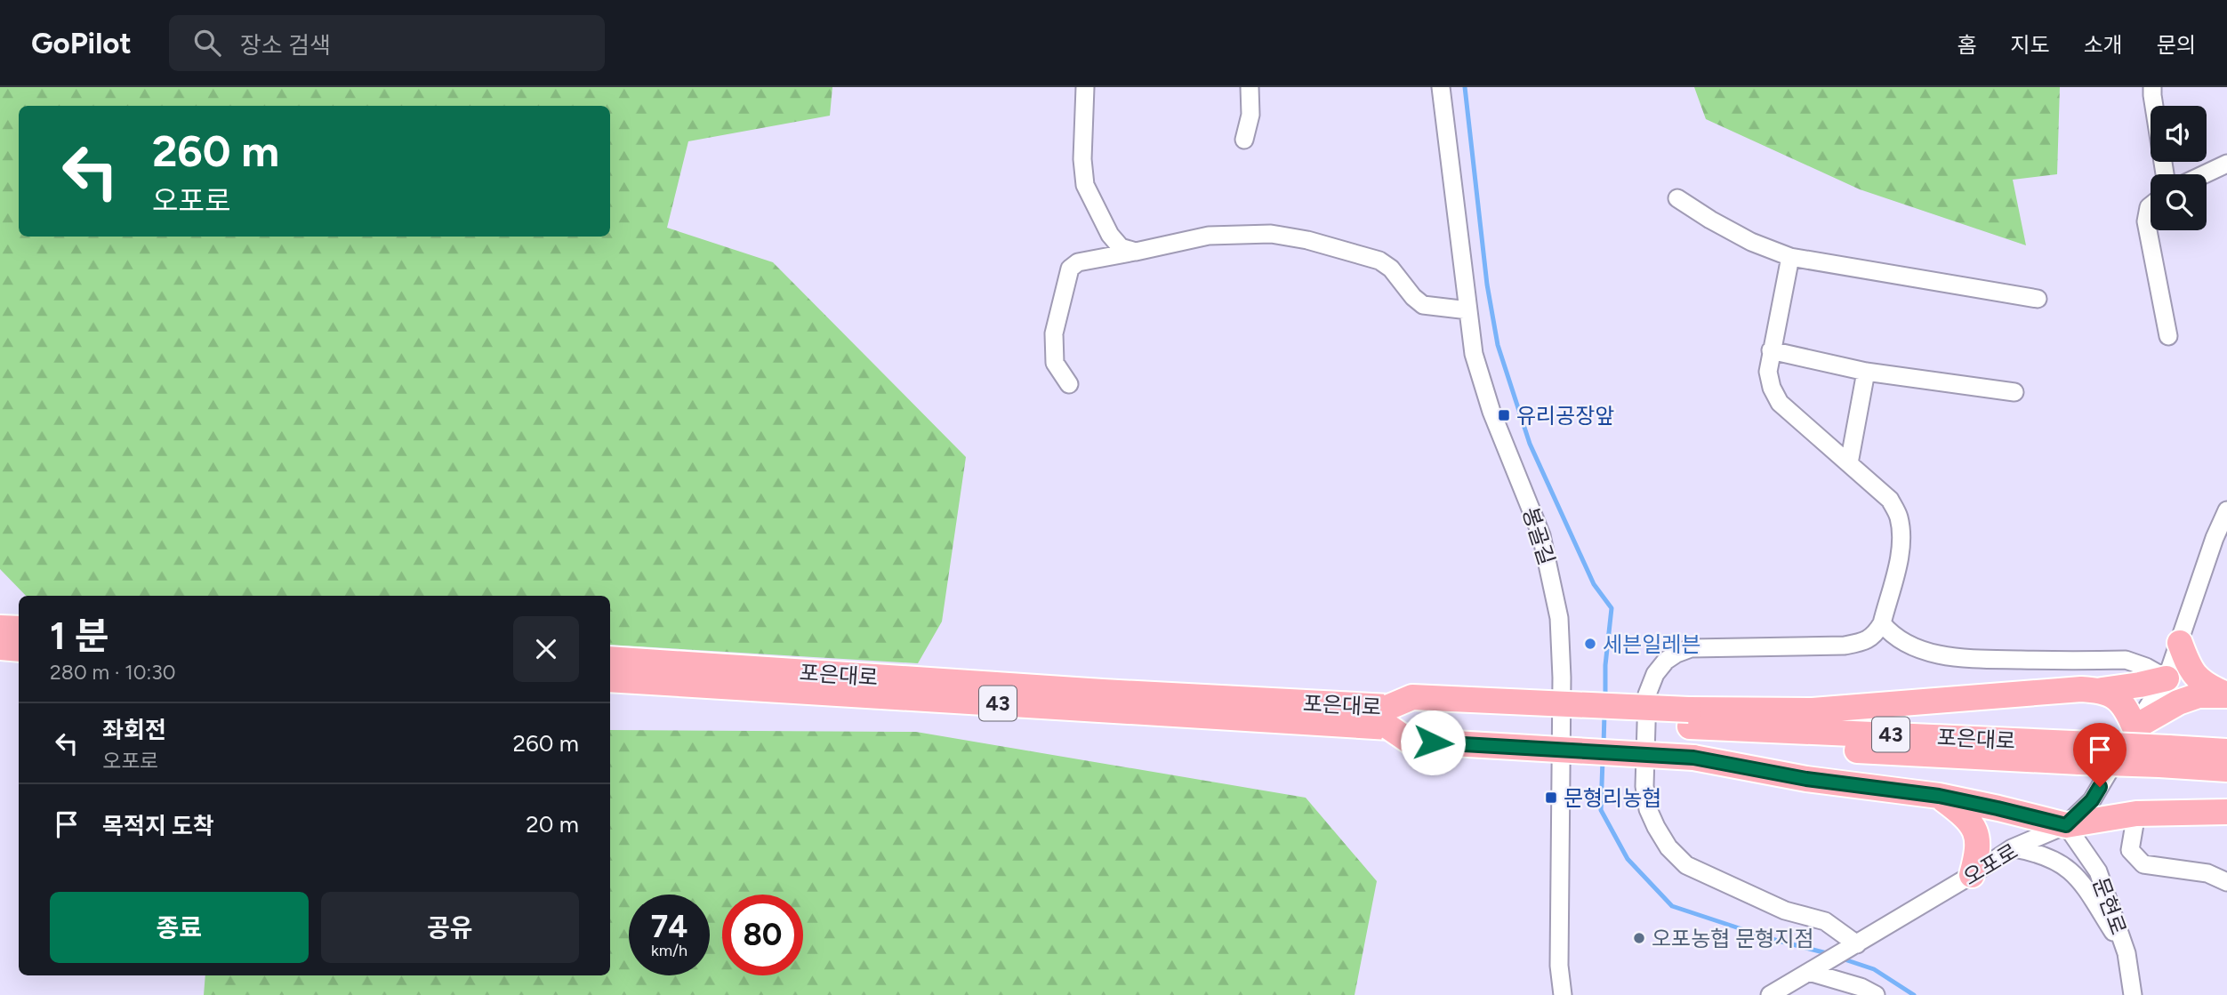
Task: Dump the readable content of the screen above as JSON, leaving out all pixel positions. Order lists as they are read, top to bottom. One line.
{"streets":{"highway":["포은대로","43"],"street":["봉골길","오포로","문현로"]},"crossings":[["포은대로","43"],["오포로","문현로"]],"places":{"transit":["유리공장앞","문형리농협"],"other":["세븐일레븐","오포농협 문형지점"]},"page":{"header":"GoPilot","search":"장소 검색","nav":["홈","지도","소개","문의"],"turn":["260 m","오포로"],"heading":["1 분","280 m · 10:30"],"list":[{"name":"좌회전","note":"오포로","value":"260 m"},{"name":"목적지 도착","value":"20 m"}],"buttons":["종료","공유"],"speed":"74 km/h","limit":"80"}}
